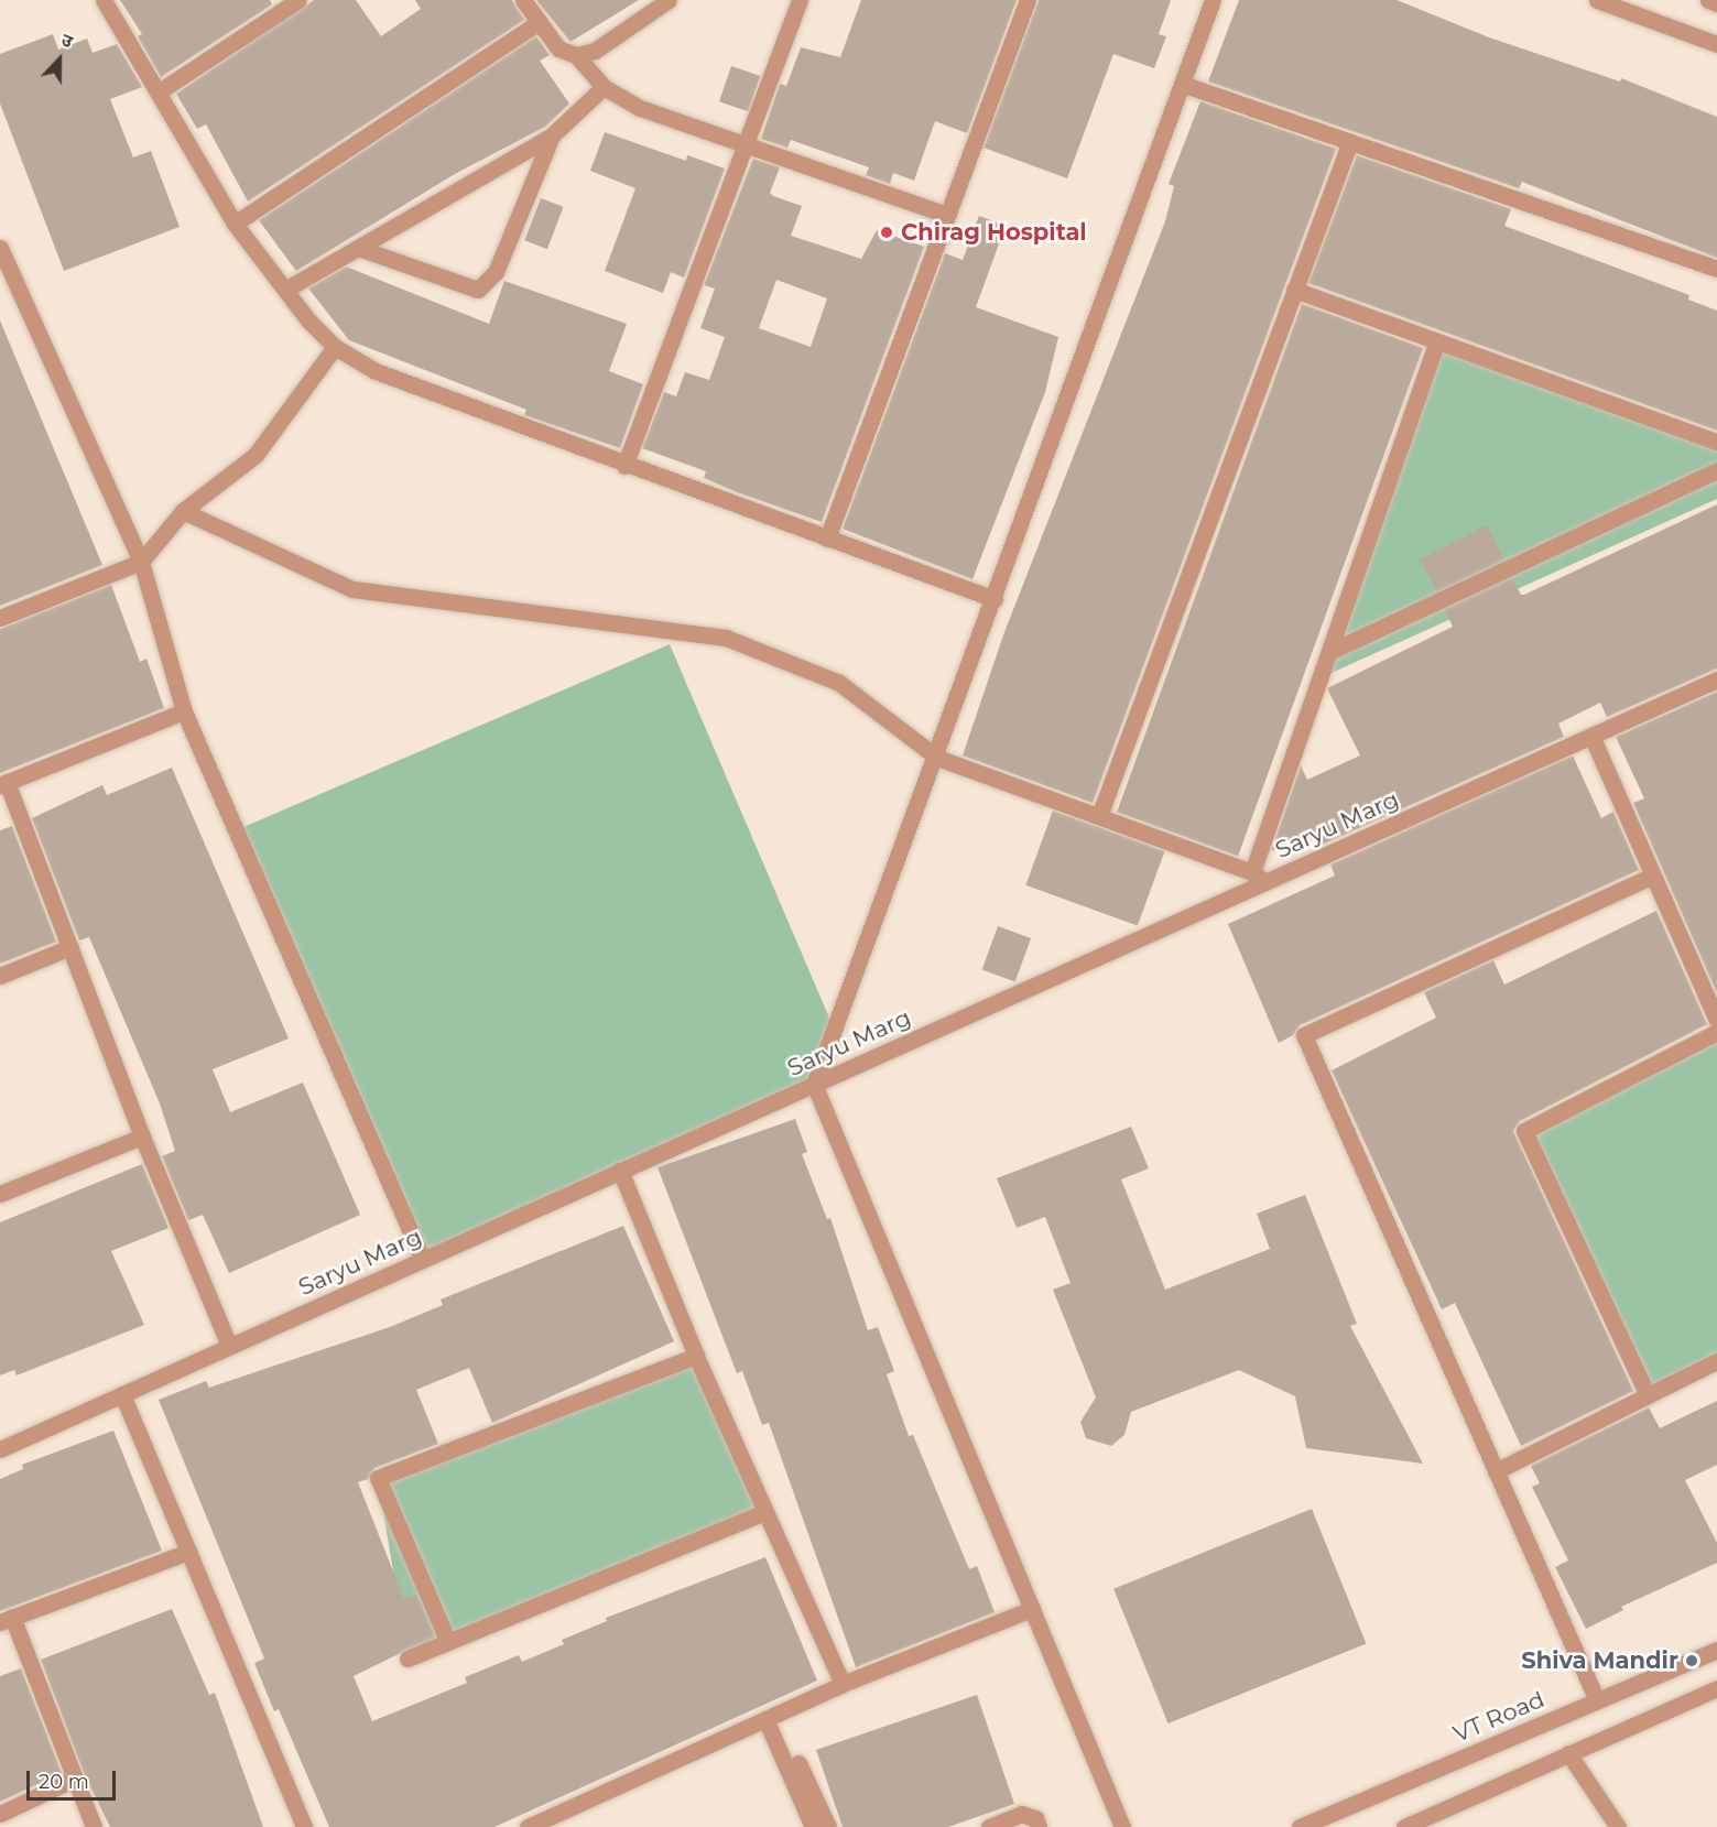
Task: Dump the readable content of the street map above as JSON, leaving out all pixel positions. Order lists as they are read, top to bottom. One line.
{"streets":{"street":["Saryu Marg","VT Road"]},"places":["Chirag Hospital","Shiva Mandir"],"scale_bar":"20 m","north":"top"}
